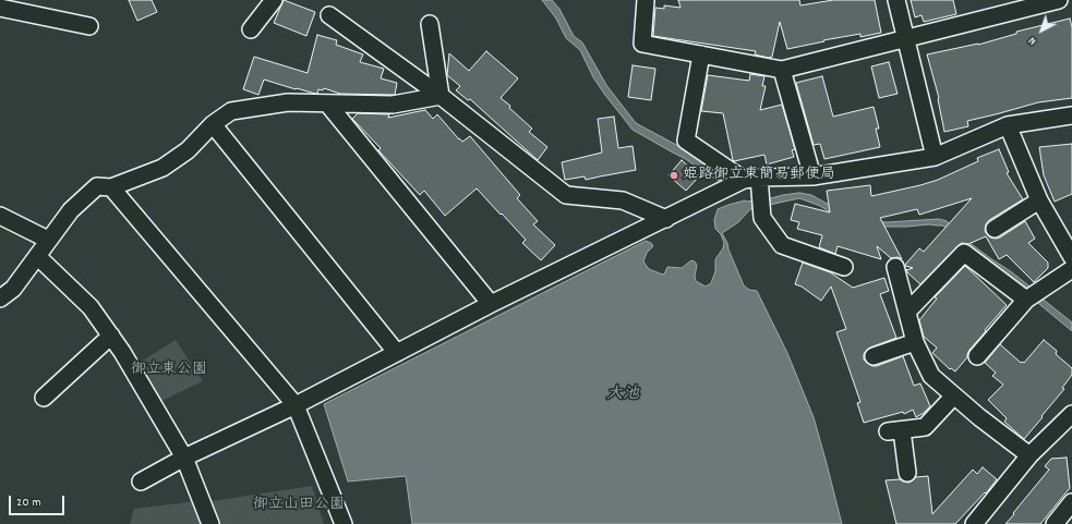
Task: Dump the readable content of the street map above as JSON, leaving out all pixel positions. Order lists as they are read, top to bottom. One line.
{"water":["大池"],"parks":["御立東公園","御立山田公園"],"places":["姫路御立東簡易郵便局"],"scale_bar":"20 m","north":"bottom left"}
